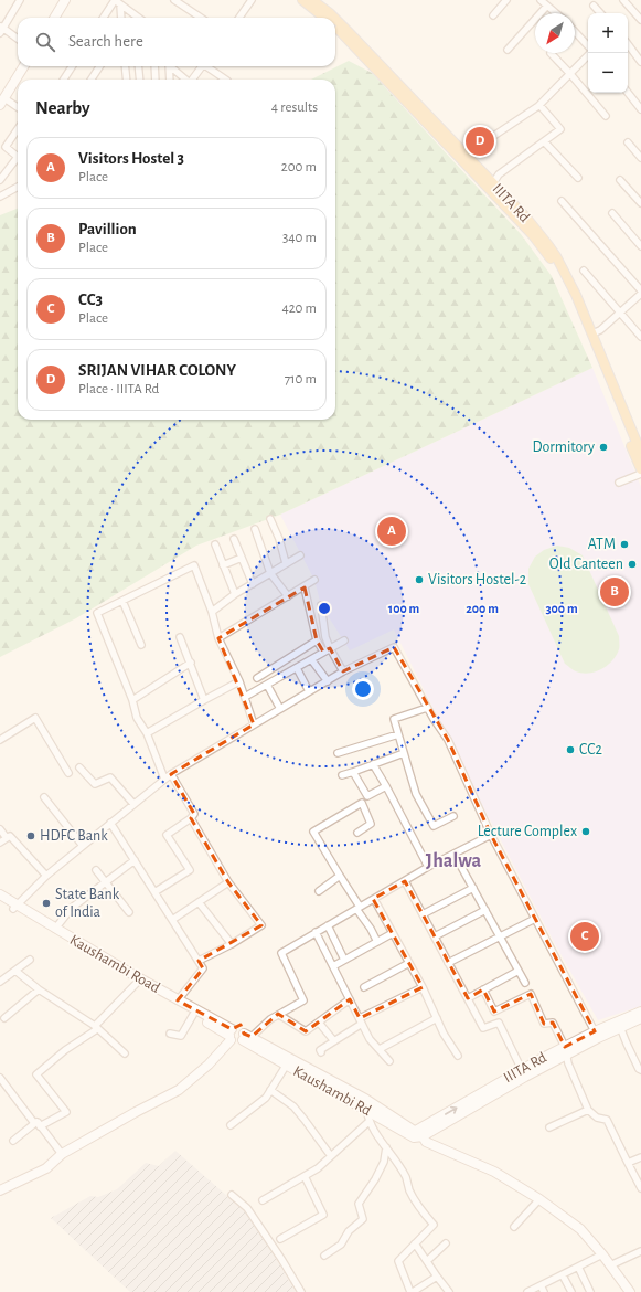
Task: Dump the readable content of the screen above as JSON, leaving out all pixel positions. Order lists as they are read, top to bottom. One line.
{"streets":{"main road":["IIITA Rd","Kaushambi Road","Kaushambi Rd"]},"crossings":[["IIITA Rd","Kaushambi Rd"],["Kaushambi Road","Kaushambi Rd"]],"districts":["Jhalwa"],"places":["Dormitory","ATM","Old Canteen","Visitors Hostel-2","CC2","Lecture Complex","HDFC Bank","State Bank of India"],"north":"bottom left","page":{"map_buttons":["+","−"],"search":"Search here","heading":["Nearby","4 results"],"pins":["D","A","B","C"],"list":[{"mark":"A","name":"Visitors Hostel 3","note":"Place","value":"200 m"},{"mark":"B","name":"Pavillion","note":"Place","value":"340 m"},{"mark":"C","name":"CC3","note":"Place","value":"420 m"},{"mark":"D","name":"SRIJAN VIHAR COLONY","note":"Place · IIITA Rd","value":"710 m"}]},"rings":["100 m","200 m","300 m"]}
